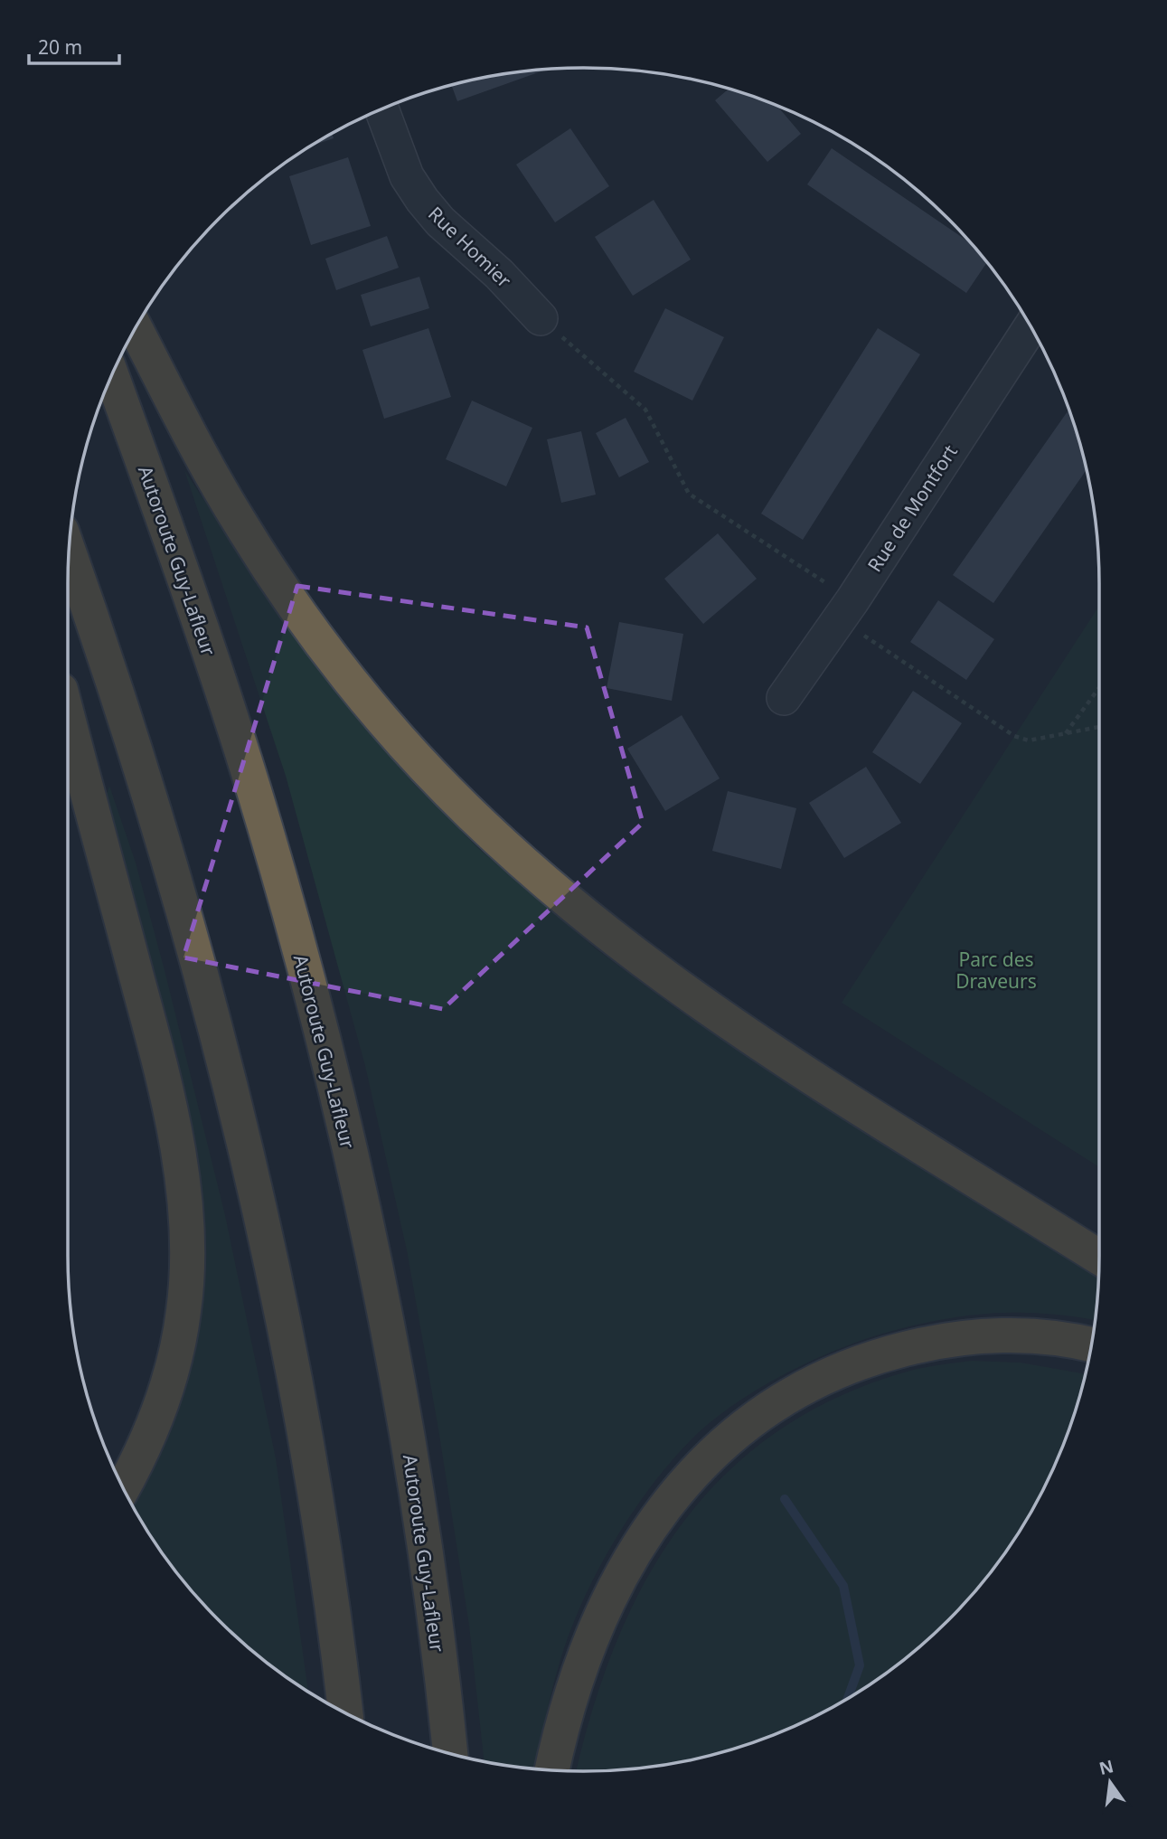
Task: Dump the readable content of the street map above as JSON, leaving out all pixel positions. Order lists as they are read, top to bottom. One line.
{"streets":{"highway":["Autoroute Guy-Lafleur"],"street":["Rue Homier","Rue de Montfort"]},"parks":["Parc des Draveurs"],"scale_bar":"20 m","north":"top"}
